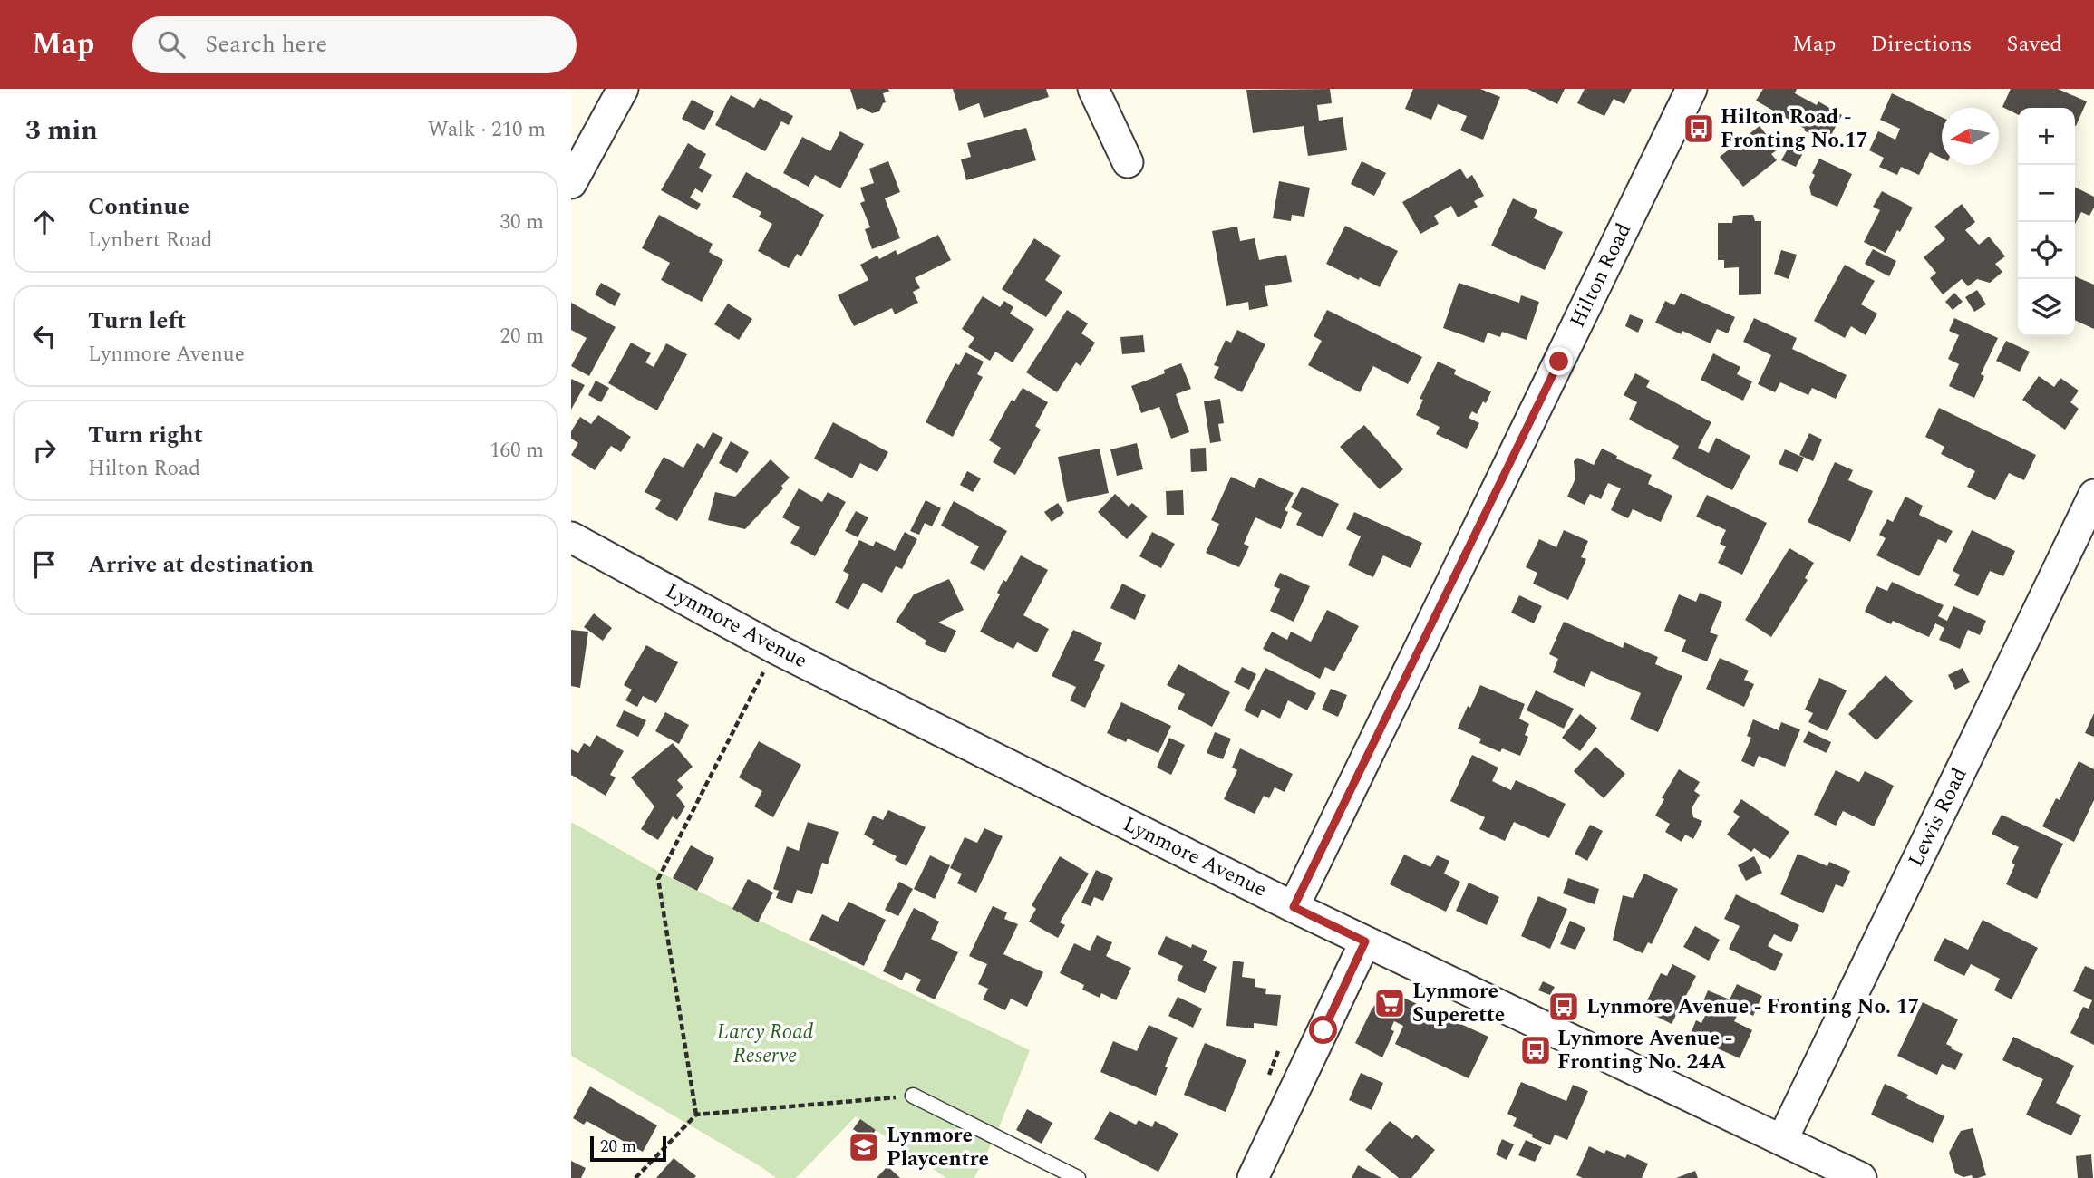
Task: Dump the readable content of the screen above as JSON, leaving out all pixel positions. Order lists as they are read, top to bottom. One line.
{"streets":{"street":["Hilton Road","Lynmore Avenue","Lewis Road"]},"crossings":[["Hilton Road","Lynmore Avenue"],["Lynmore Avenue","Lewis Road"]],"parks":["Larcy Road Reserve"],"places":{"bus stop":["Hilton Road - Fronting No.17","Lynmore Avenue - Fronting No. 17","Lynmore Avenue - Fronting No. 24A"],"supermarket":["Lynmore Superette"],"school or university":["Lynmore Playcentre"]},"scale_bar":"20 m","north":"left","page":{"header":"Map","search":"Search here","nav":["Map","Directions","Saved"],"heading":["3 min","Walk · 210 m"],"map_buttons":["+","−"],"list":[["Continue","Lynbert Road","30 m"],["Turn left","Lynmore Avenue","20 m"],["Turn right","Hilton Road","160 m"],"Arrive at destination"],"scale":"20 m"}}
